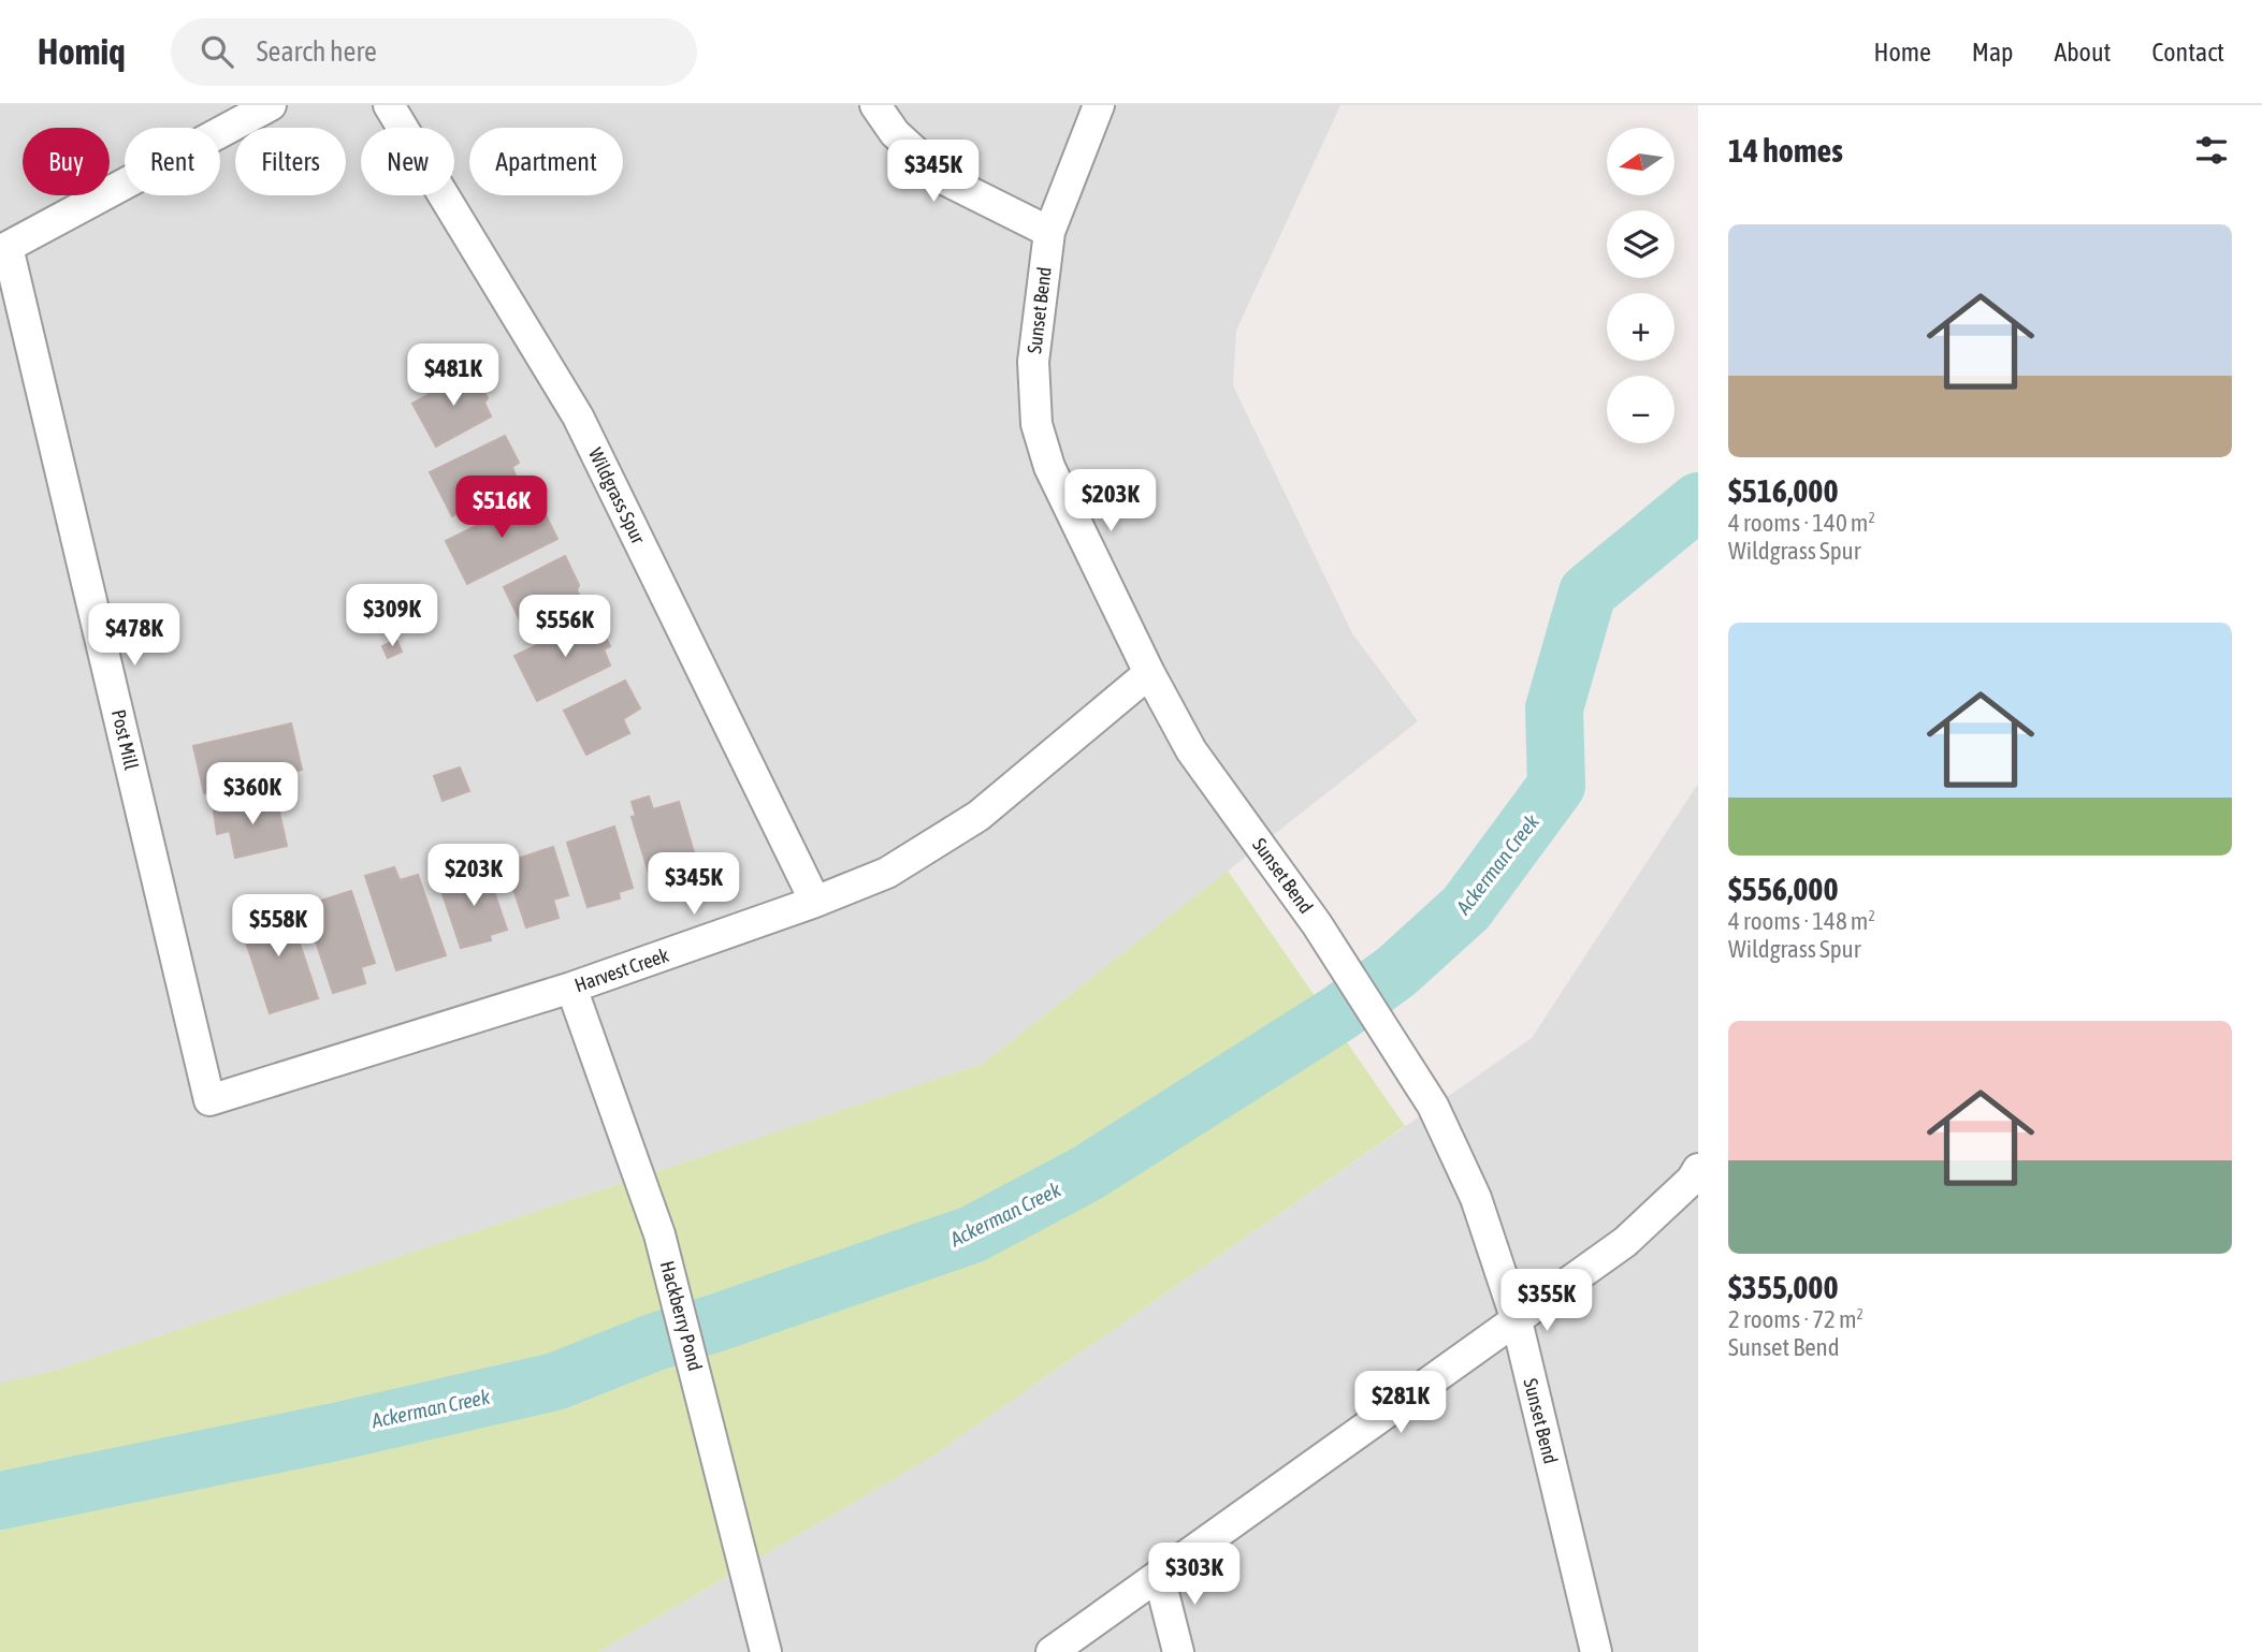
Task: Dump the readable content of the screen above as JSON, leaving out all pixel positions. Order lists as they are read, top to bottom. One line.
{"streets":{"street":["Sunset Bend","Wildgrass Spur","Post Mill","Harvest Creek","Hackberry Pond"]},"crossings":[["Sunset Bend","Harvest Creek"],["Wildgrass Spur","Harvest Creek"],["Post Mill","Harvest Creek"],["Harvest Creek","Hackberry Pond"]],"water":["Ackerman Creek"],"north":"left","page":{"header":"Homiq","search":"Search here","nav":["Home","Map","About","Contact"],"heading":"14 homes","map_buttons":["+","−"],"chip":["Buy","Rent","Filters","New","Apartment"],"price":["$345K","$481K","$203K","$516K","$309K","$556K","$478K","$360K","$203K","$345K","$558K","$355K","$281K","$303K"],"list":[{"name":"$516,000","note":"4 rooms · 140 m² · Wildgrass Spur"},{"name":"$556,000","note":"4 rooms · 148 m² · Wildgrass Spur"},{"name":"$355,000","note":"2 rooms · 72 m² · Sunset Bend"}]}}
